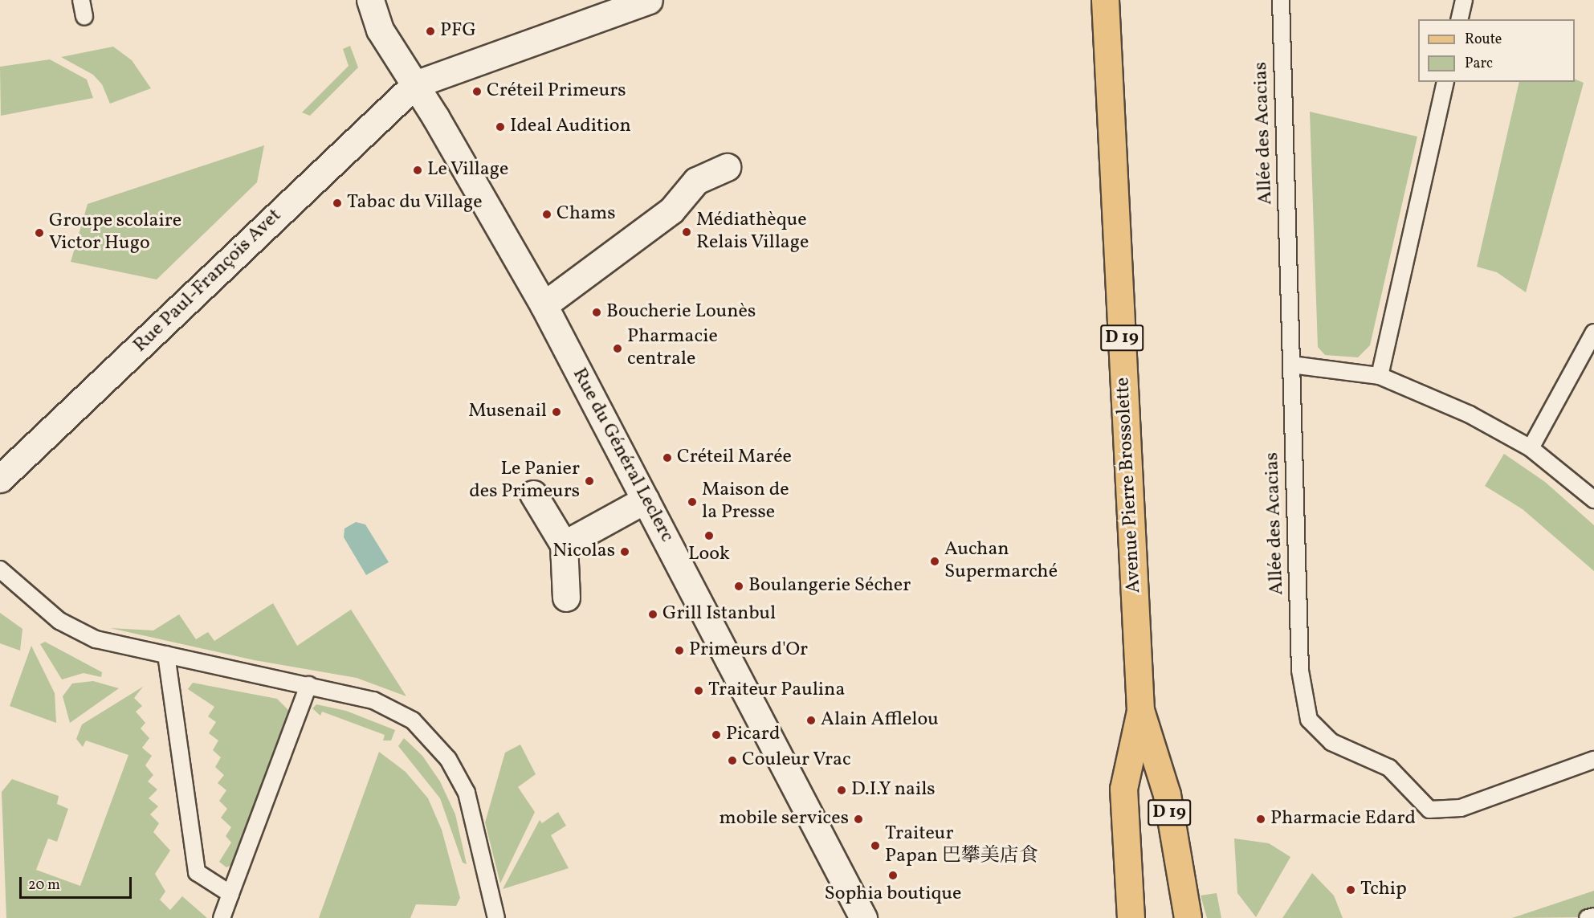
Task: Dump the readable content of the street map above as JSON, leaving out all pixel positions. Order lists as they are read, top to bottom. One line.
{"streets":{"main road":["D 19","Avenue Pierre Brossolette"],"street":["Rue Paul-François Avet","Rue du Général Leclerc"],"lane":["Allée des Acacias"]},"crossings":[["Rue Paul-François Avet","Rue du Général Leclerc"]],"places":["PFG","Créteil Primeurs","Ideal Audition","Le Village","Tabac du Village","Chams","Médiathèque Relais Village","Groupe scolaire Victor Hugo","Boucherie Lounès","Pharmacie centrale","Musenail","Créteil Marée","Le Panier des Primeurs","Maison de la Presse","Look","Nicolas","Auchan Supermarché","Boulangerie Sécher","Grill Istanbul","Primeurs d'Or","Traiteur Paulina","Alain Afflelou","Picard","Couleur Vrac","D.I.Y nails","mobile services","Pharmacie Edard","Traiteur Papan 巴攀美店食","Sophia boutique","Tchip"],"legend":["Route","Parc"],"scale_bar":"20 m"}
